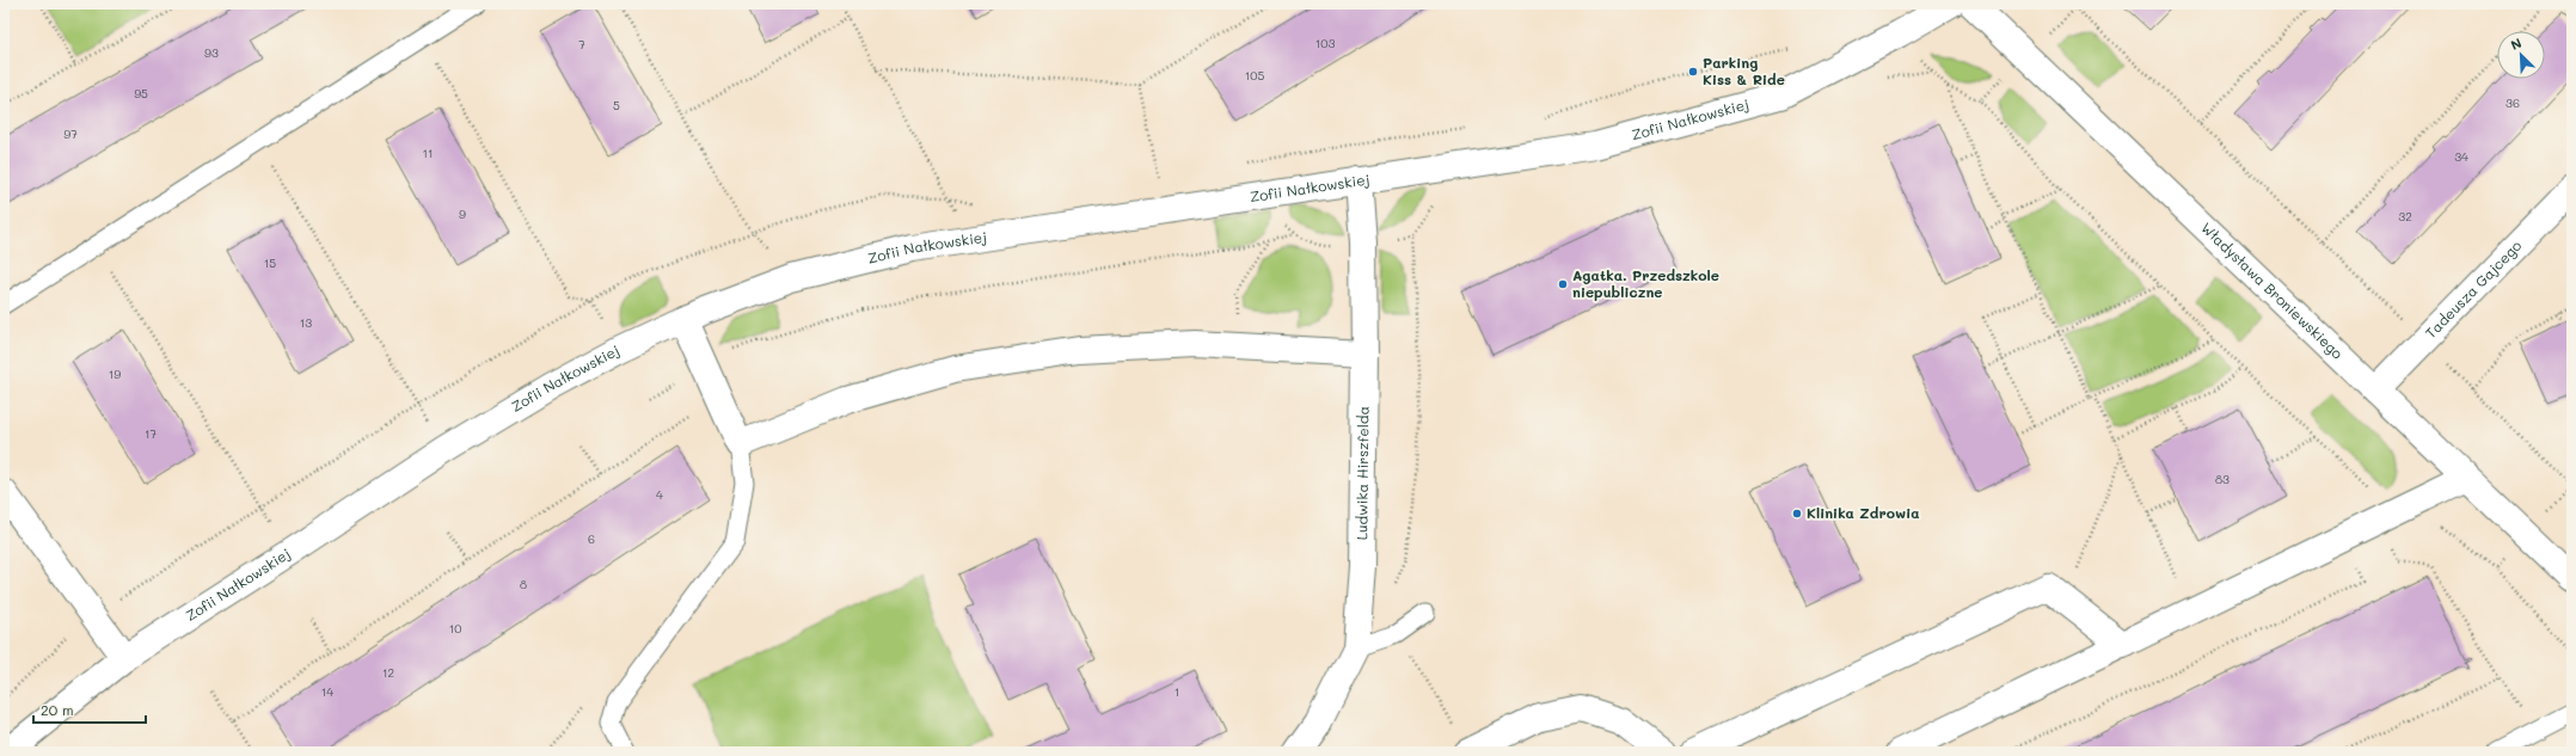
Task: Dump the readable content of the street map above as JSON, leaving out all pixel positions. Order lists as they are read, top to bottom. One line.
{"streets":{"street":["Zofii Nałkowskiej","Tadeusza Gajcego","Władysława Broniewskiego","Ludwika Hirszfelda"]},"crossings":[["Zofii Nałkowskiej","Ludwika Hirszfelda"],["Tadeusza Gajcego","Władysława Broniewskiego"]],"places":["Parking Kiss & Ride","Agatka. Przedszkole niepubliczne","Klinika Zdrowia"],"house_numbers":["103","7","93","105","95","36","5","97","11","34","9","32","15","13","19","17","83","4","6","8","10","12","14","1"],"scale_bar":"20 m","north":"top left"}
